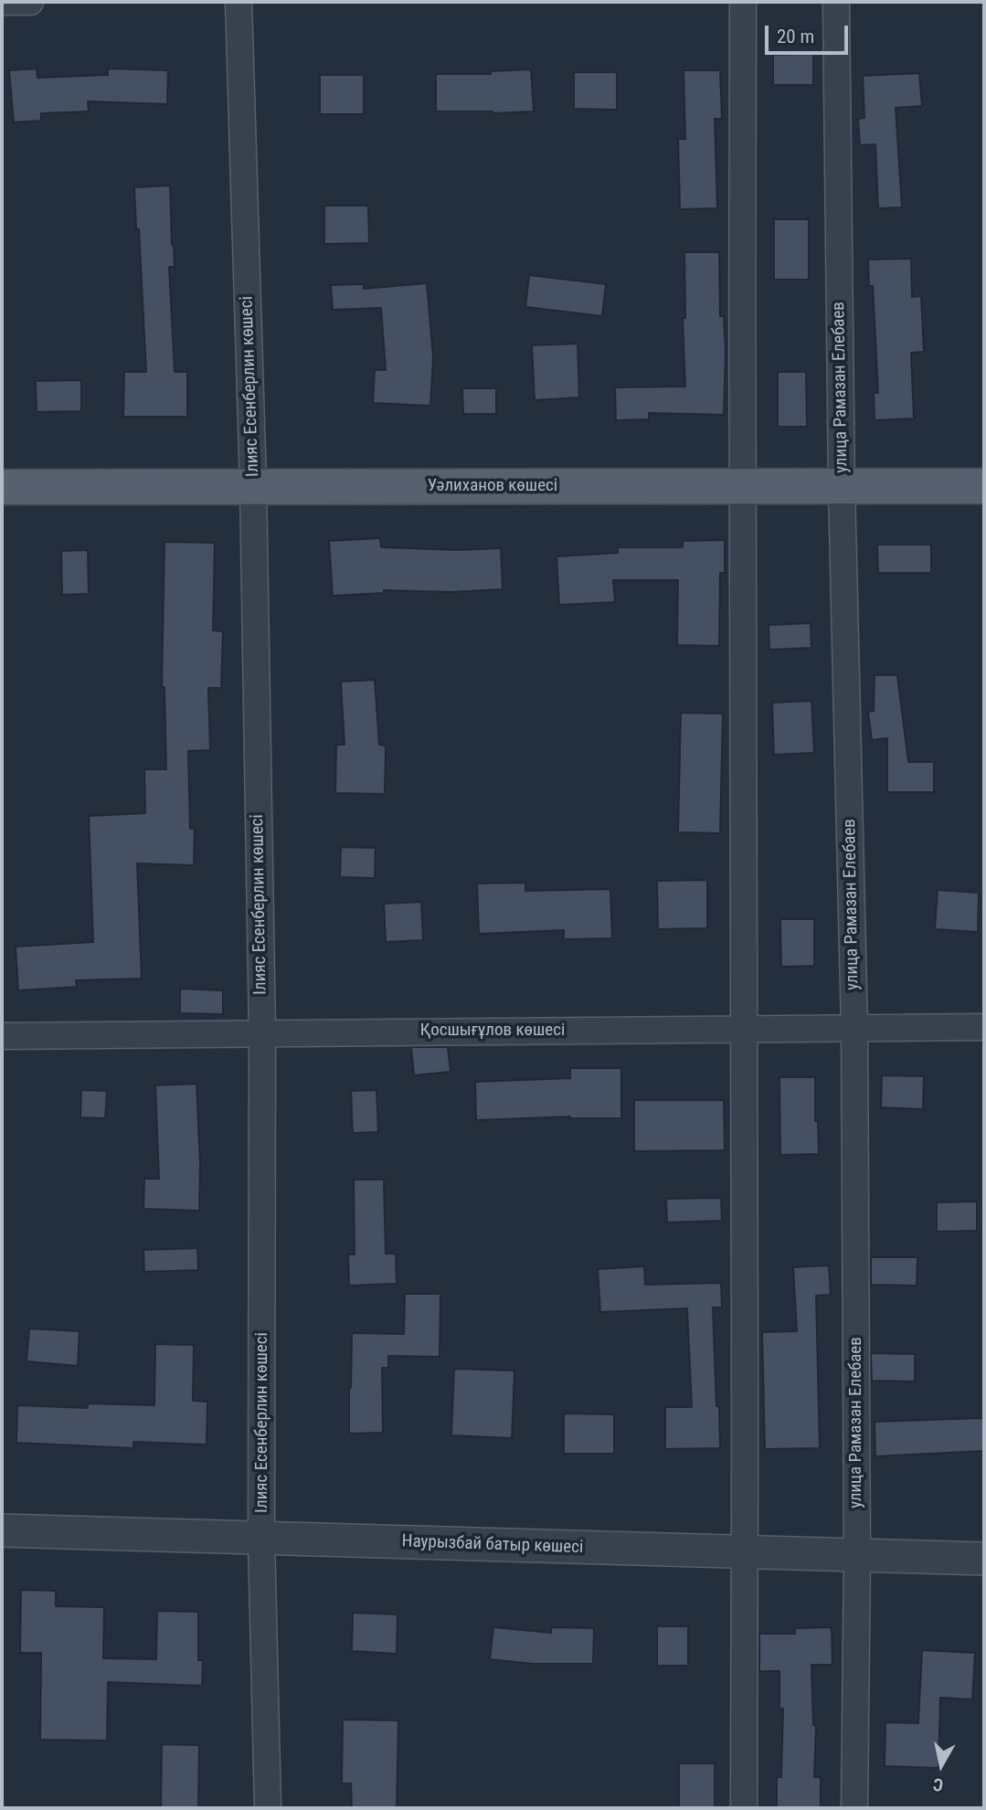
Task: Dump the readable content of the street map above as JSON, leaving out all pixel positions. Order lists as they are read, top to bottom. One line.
{"streets":{"main road":["Уәлиханов көшесі"],"street":["Ілияс Есенберлин көшесі","улица Рамазан Елебаев","Қосшығұлов көшесі","Наурызбай батыр көшесі"]},"crossings":[["Ілияс Есенберлин көшесі","Уәлиханов көшесі"],["Ілияс Есенберлин көшесі","Қосшығұлов көшесі"],["Ілияс Есенберлин көшесі","Наурызбай батыр көшесі"],["улица Рамазан Елебаев","Уәлиханов көшесі"],["улица Рамазан Елебаев","Қосшығұлов көшесі"],["улица Рамазан Елебаев","Наурызбай батыр көшесі"]],"scale_bar":"20 m","north":"bottom"}
